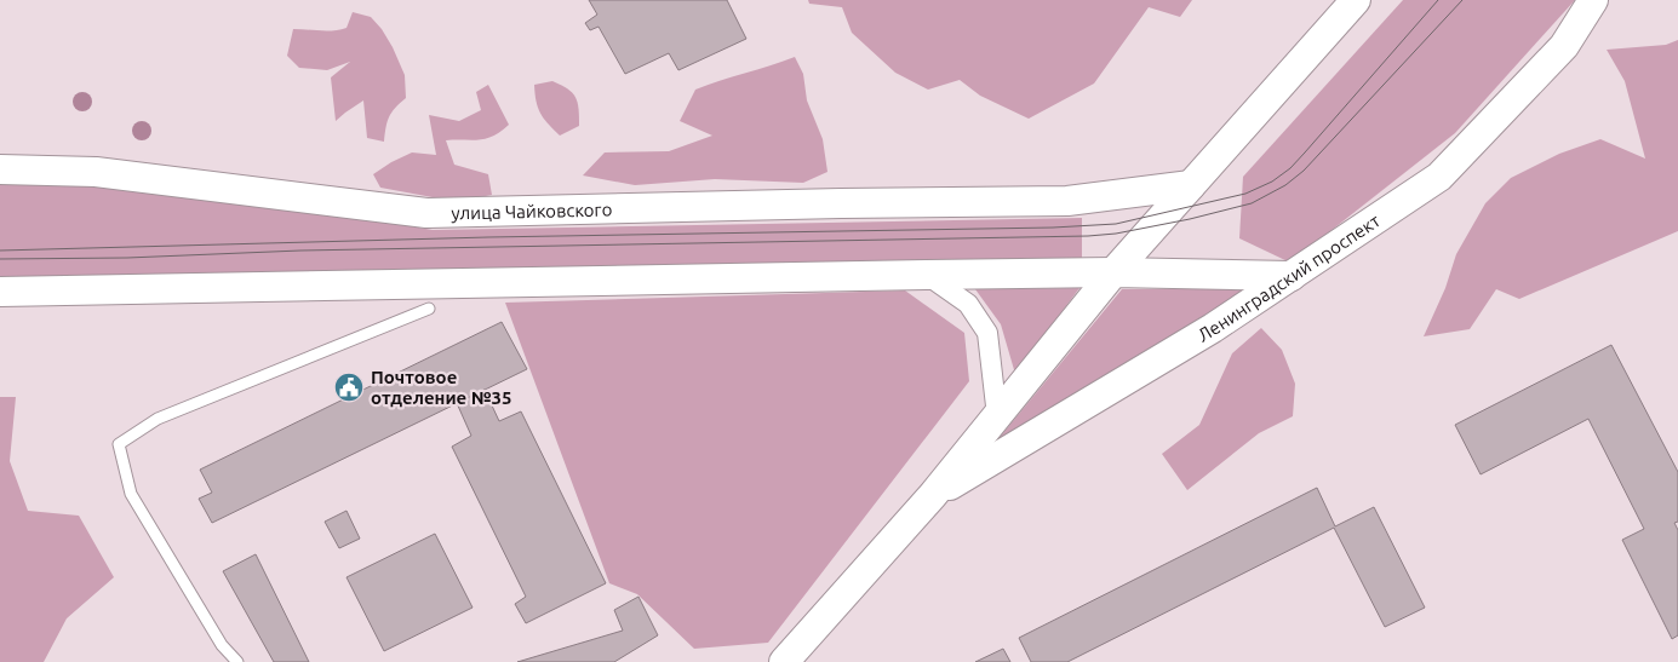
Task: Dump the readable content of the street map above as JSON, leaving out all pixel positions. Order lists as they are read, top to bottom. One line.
{"streets":{"main road":["улица Чайковского","Ленинградский проспект"]},"crossings":[["улица Чайковского","Ленинградский проспект"]],"places":{"public building":["Почтовое отделение №35"]}}
